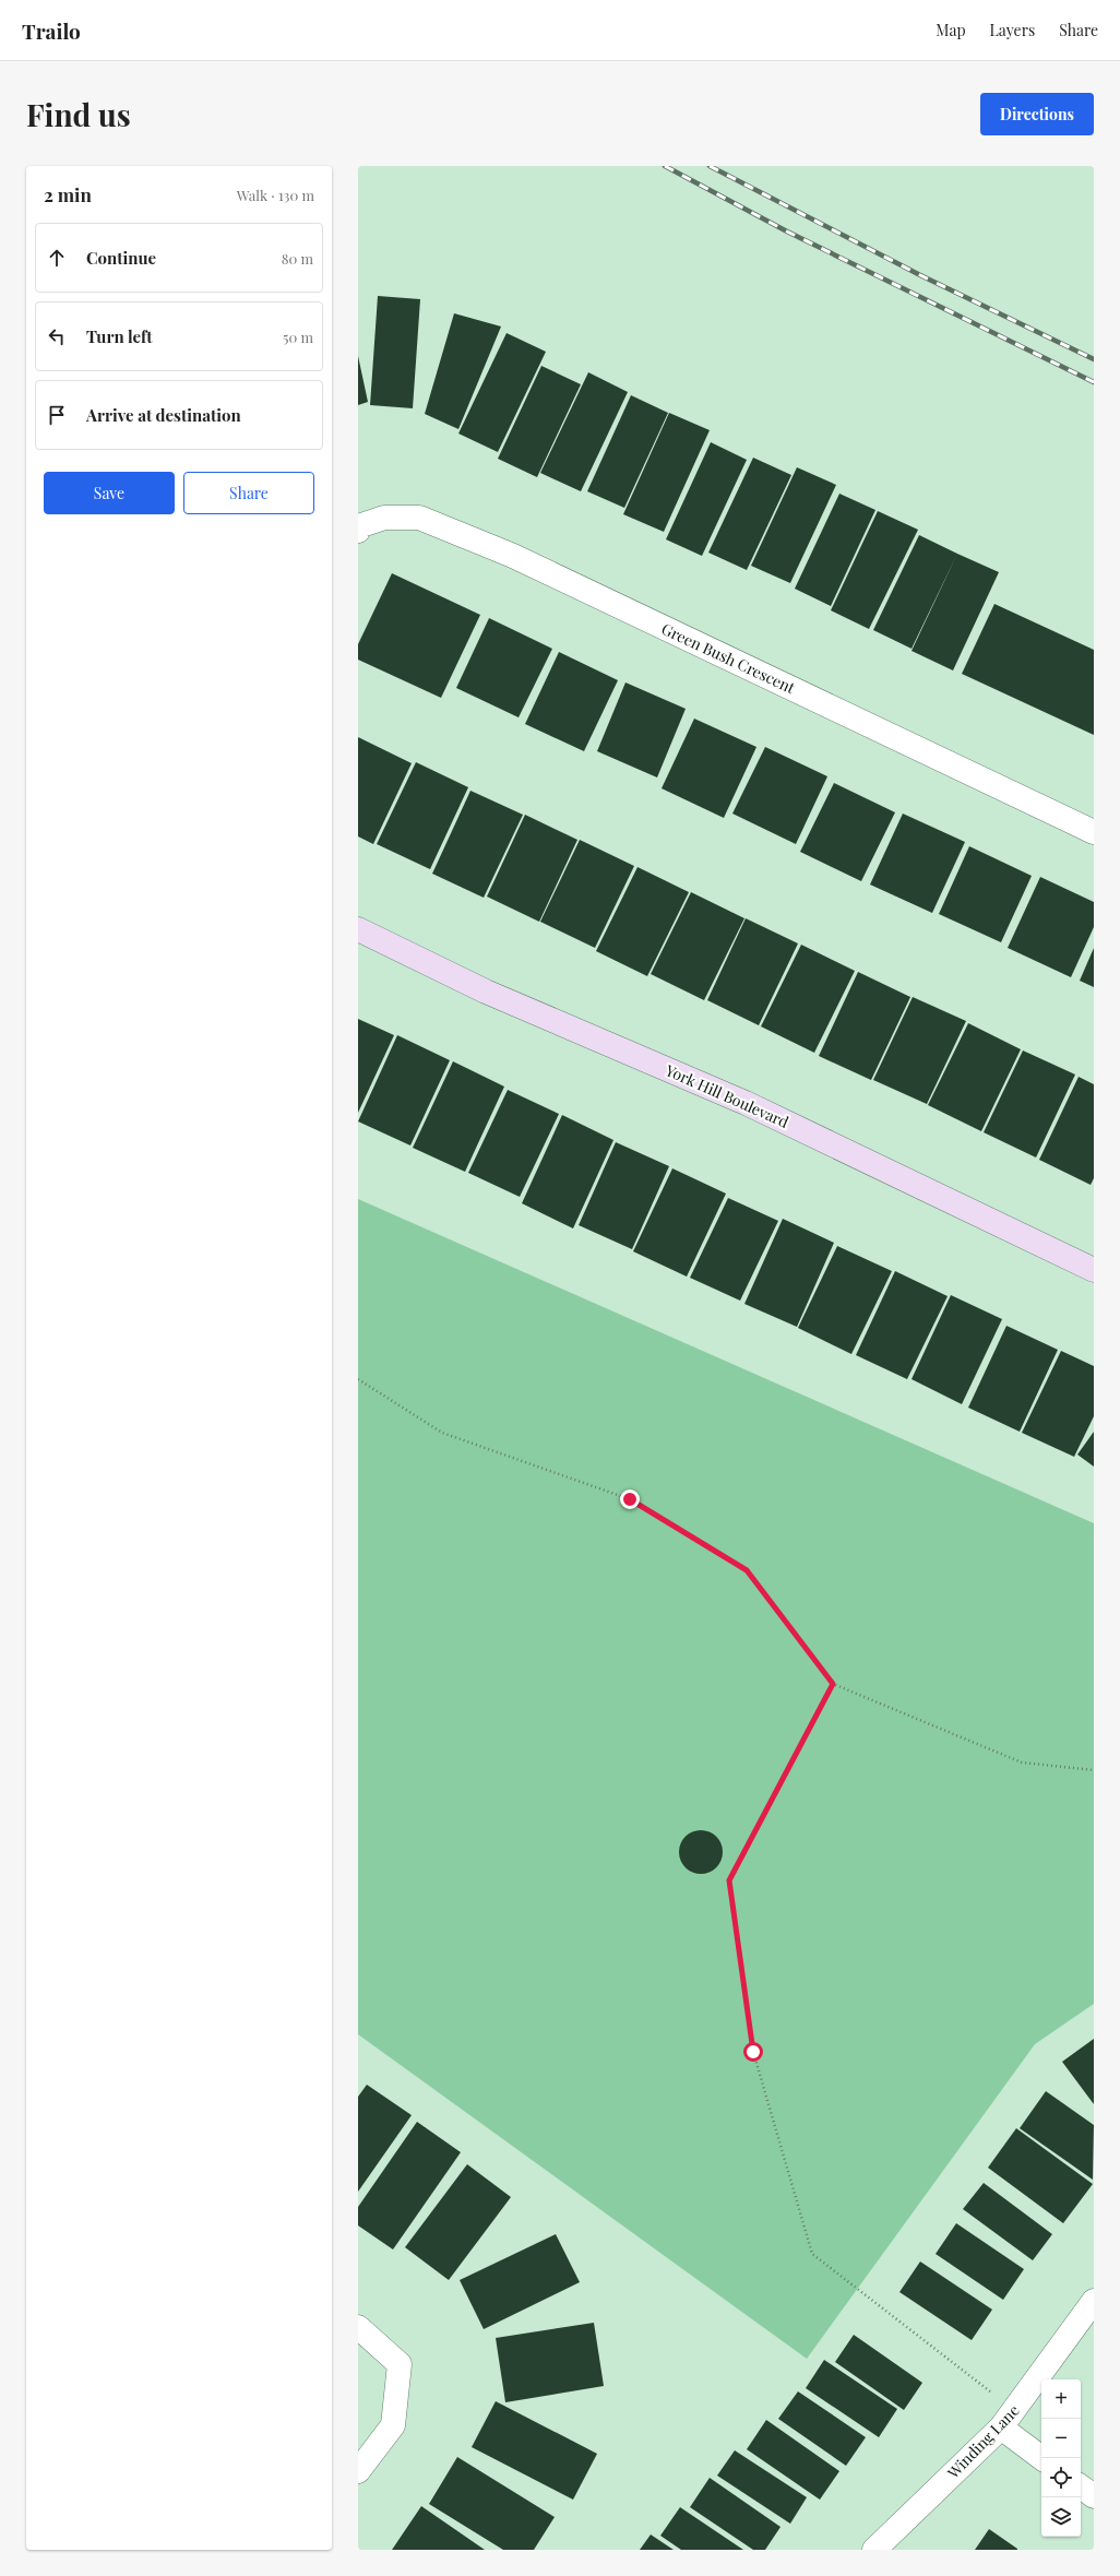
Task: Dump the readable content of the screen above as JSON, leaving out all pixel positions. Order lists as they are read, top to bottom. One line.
{"streets":{"street":["Green Bush Crescent","York Hill Boulevard","Winding Lane"]},"page":{"header":"Trailo","nav":["Map","Layers","Share"],"buttons":["Directions",["Save","Share"]],"title":"Find us","heading":["2 min","Walk · 130 m"],"list":[["Continue","80 m"],["Turn left","50 m"],"Arrive at destination"],"map_buttons":["+","−"]}}
